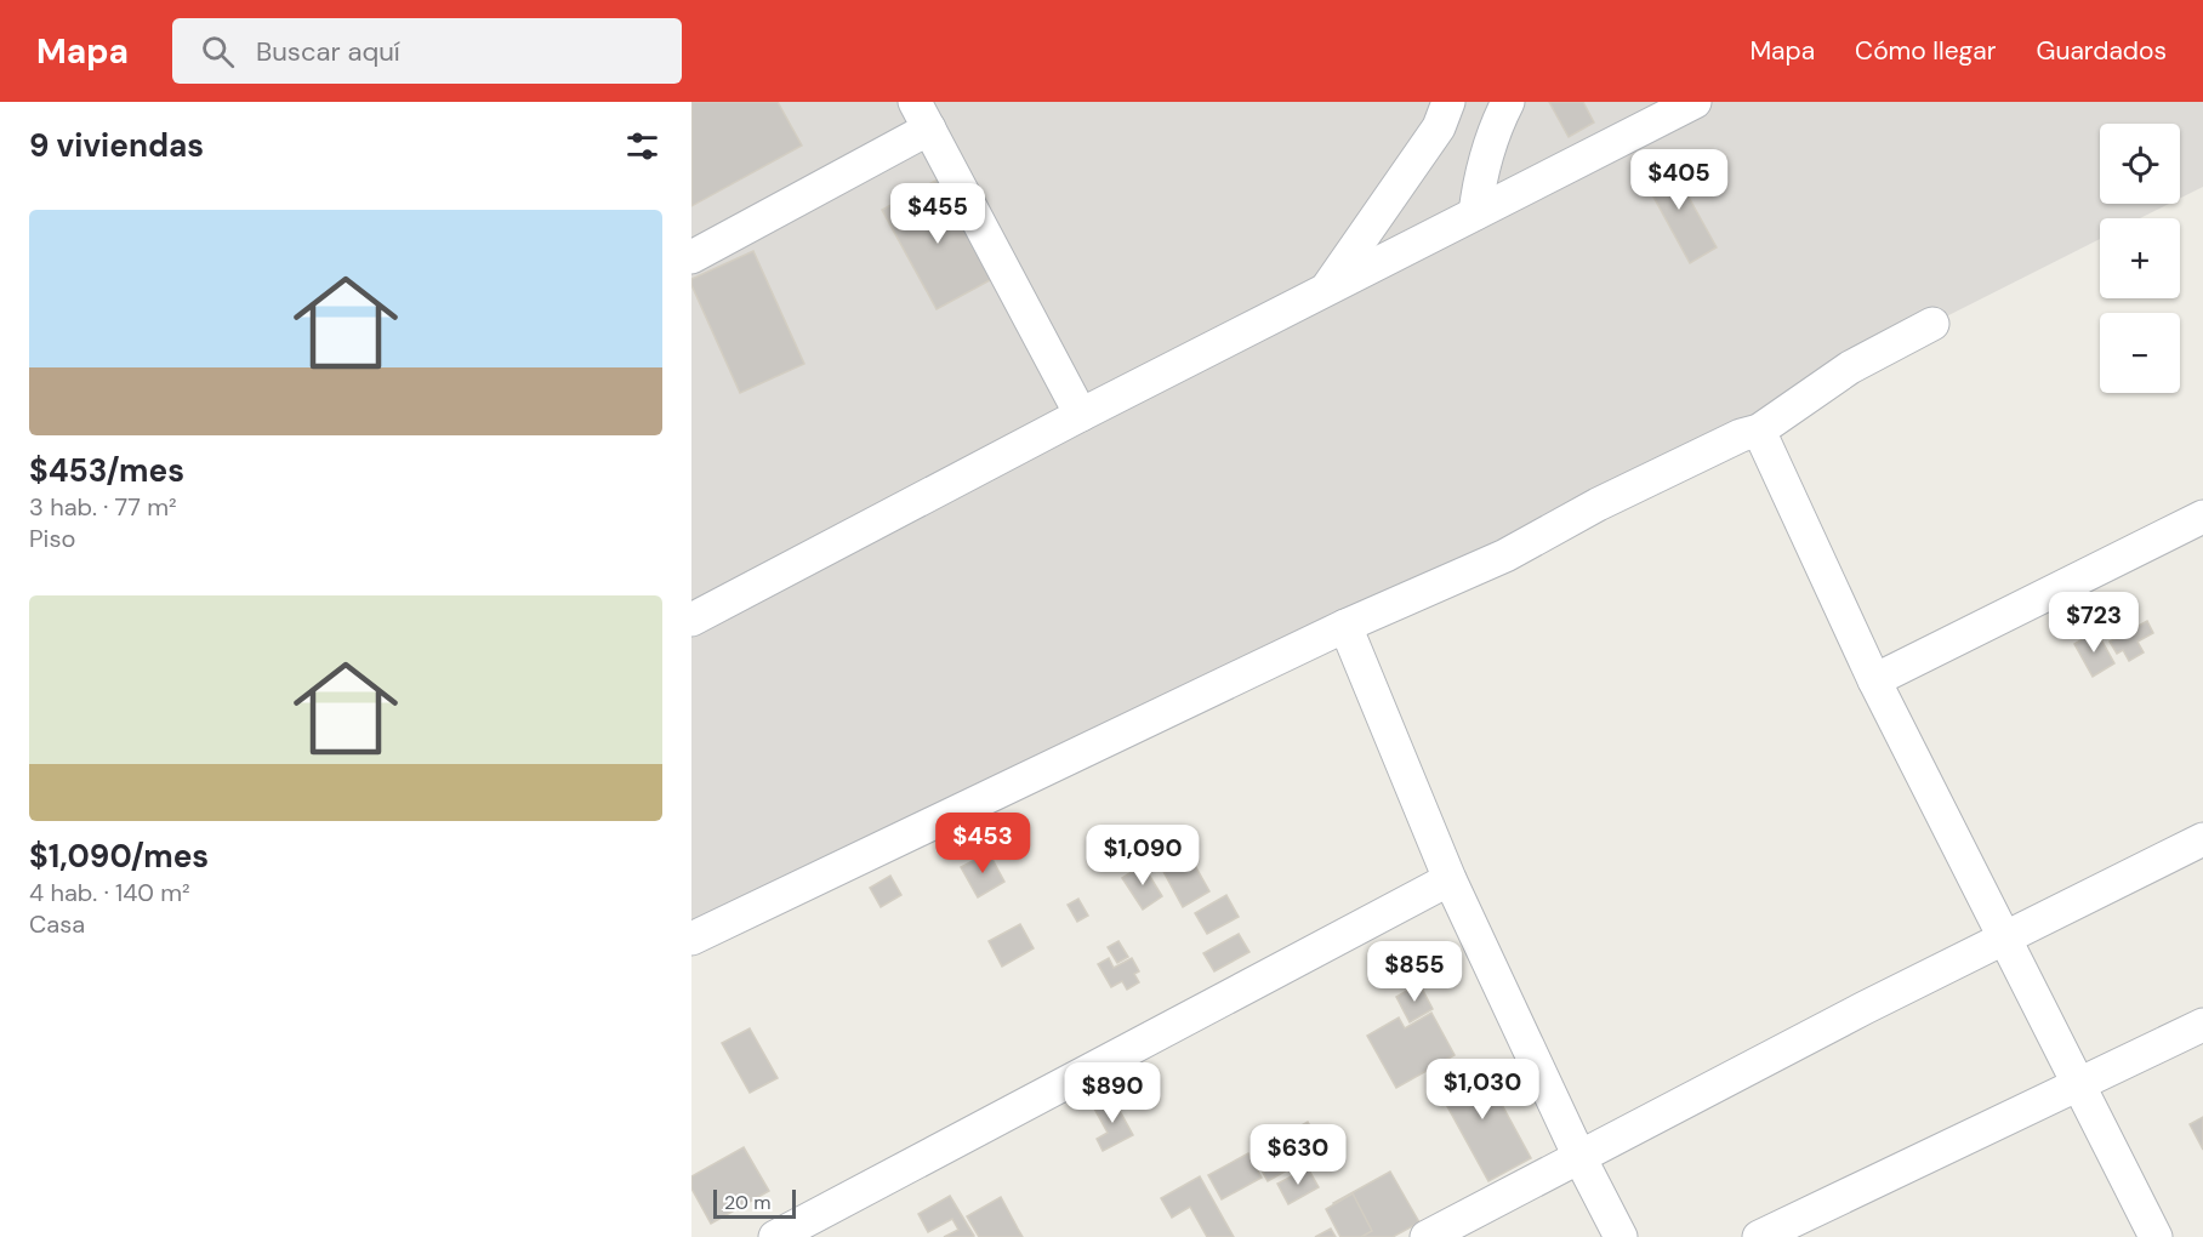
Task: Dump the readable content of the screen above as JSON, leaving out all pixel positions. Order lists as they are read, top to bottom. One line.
{"scale_bar":"20 m","page":{"header":"Mapa","search":"Buscar aquí","nav":["Mapa","Cómo llegar","Guardados"],"heading":"9 viviendas","map_buttons":["+","−"],"price":["$405","$455","$723","$453","$1,090","$855","$1,030","$890","$630"],"list":[{"name":"$453/mes","note":"3 hab. · 77 m² · Piso"},{"name":"$1,090/mes","note":"4 hab. · 140 m² · Casa"}],"scale":"20 m"}}
